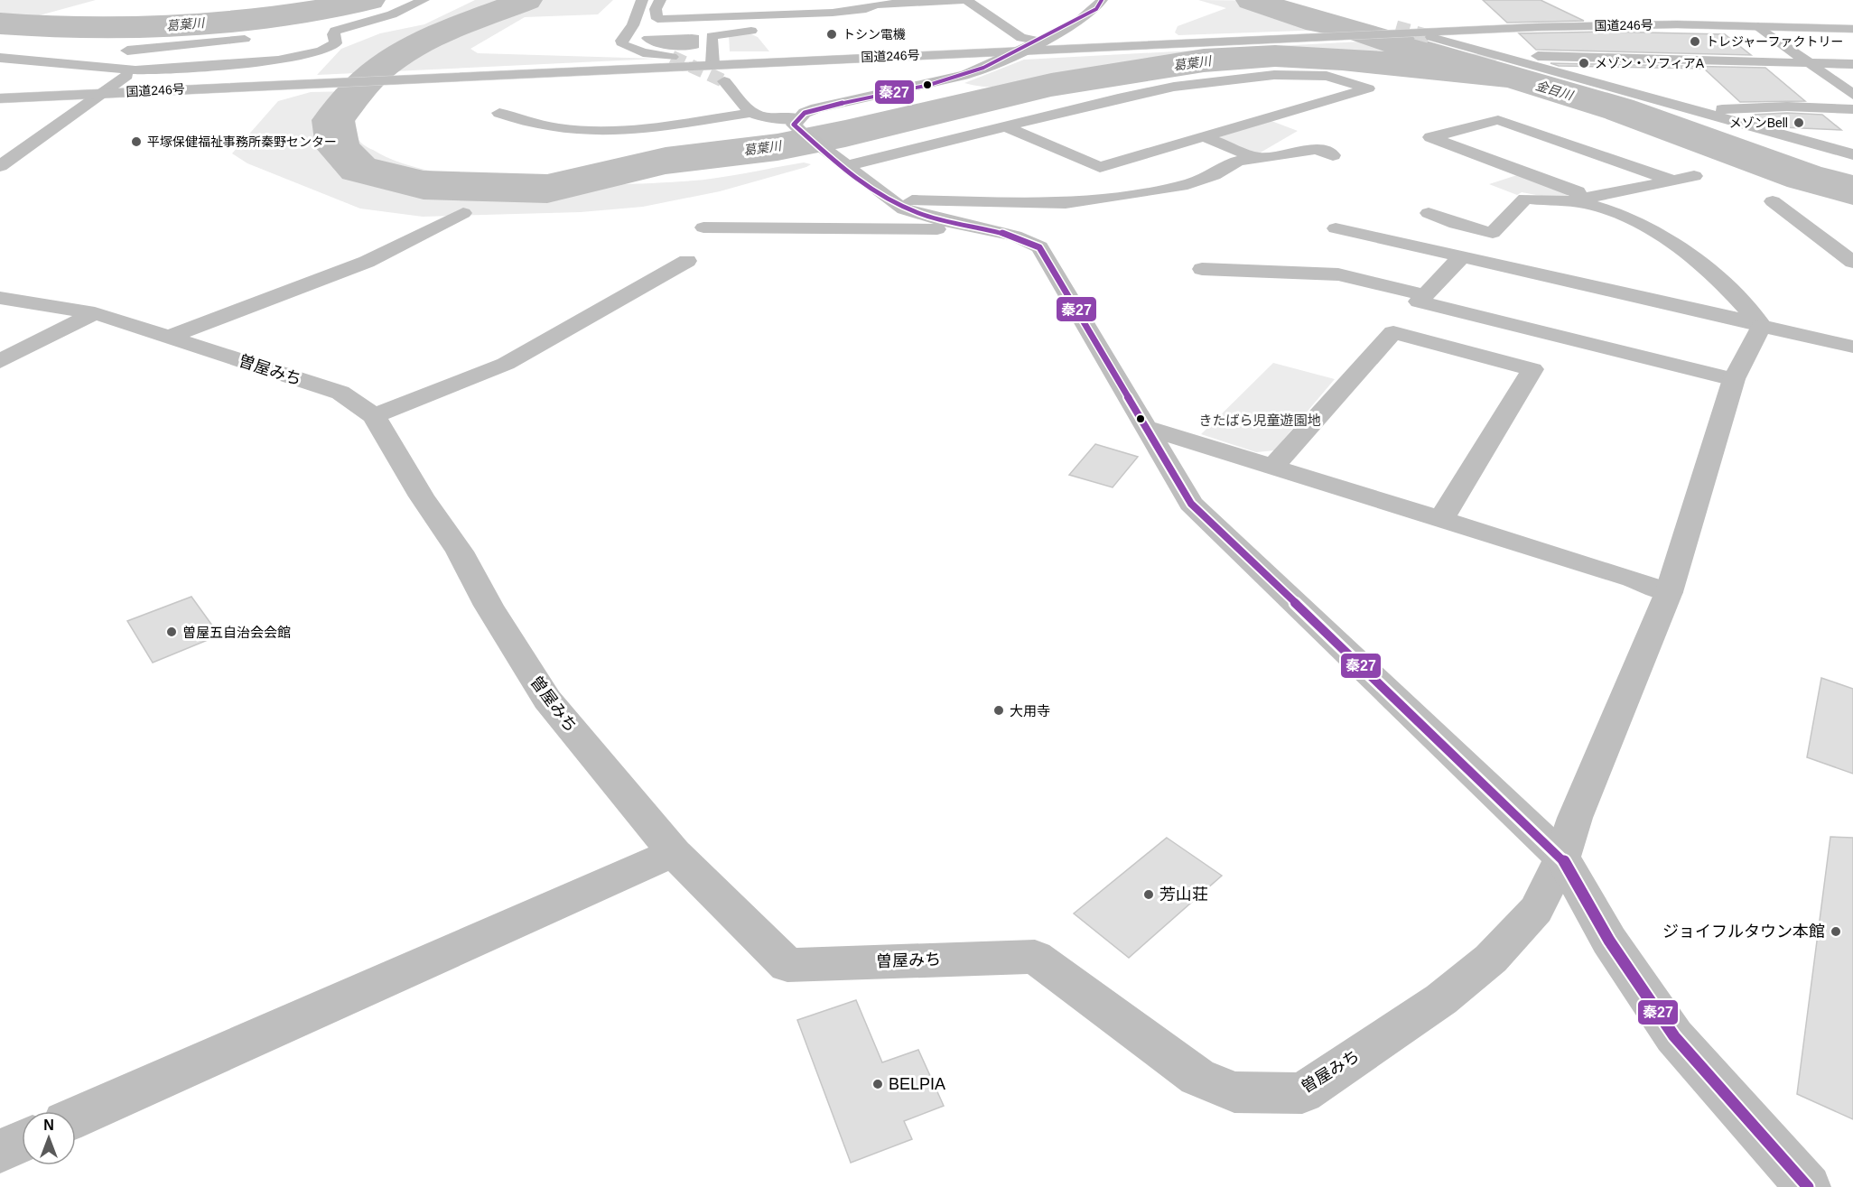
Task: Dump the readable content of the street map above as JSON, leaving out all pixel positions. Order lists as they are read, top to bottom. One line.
{"streets":{"main road":["国道246号","曽屋みち"]},"water":["葛葉川","金目川"],"parks":["きたばら児童遊園地"],"places":["トシン電機","トレジャーファクトリー","メゾン・ソフィアA","メゾンBell","平塚保健福祉事務所秦野センター","曽屋五自治会会館","大用寺","芳山荘","ジョイフルタウン本館","BELPIA"],"lines":["transit line 秦27"],"north":"top"}
